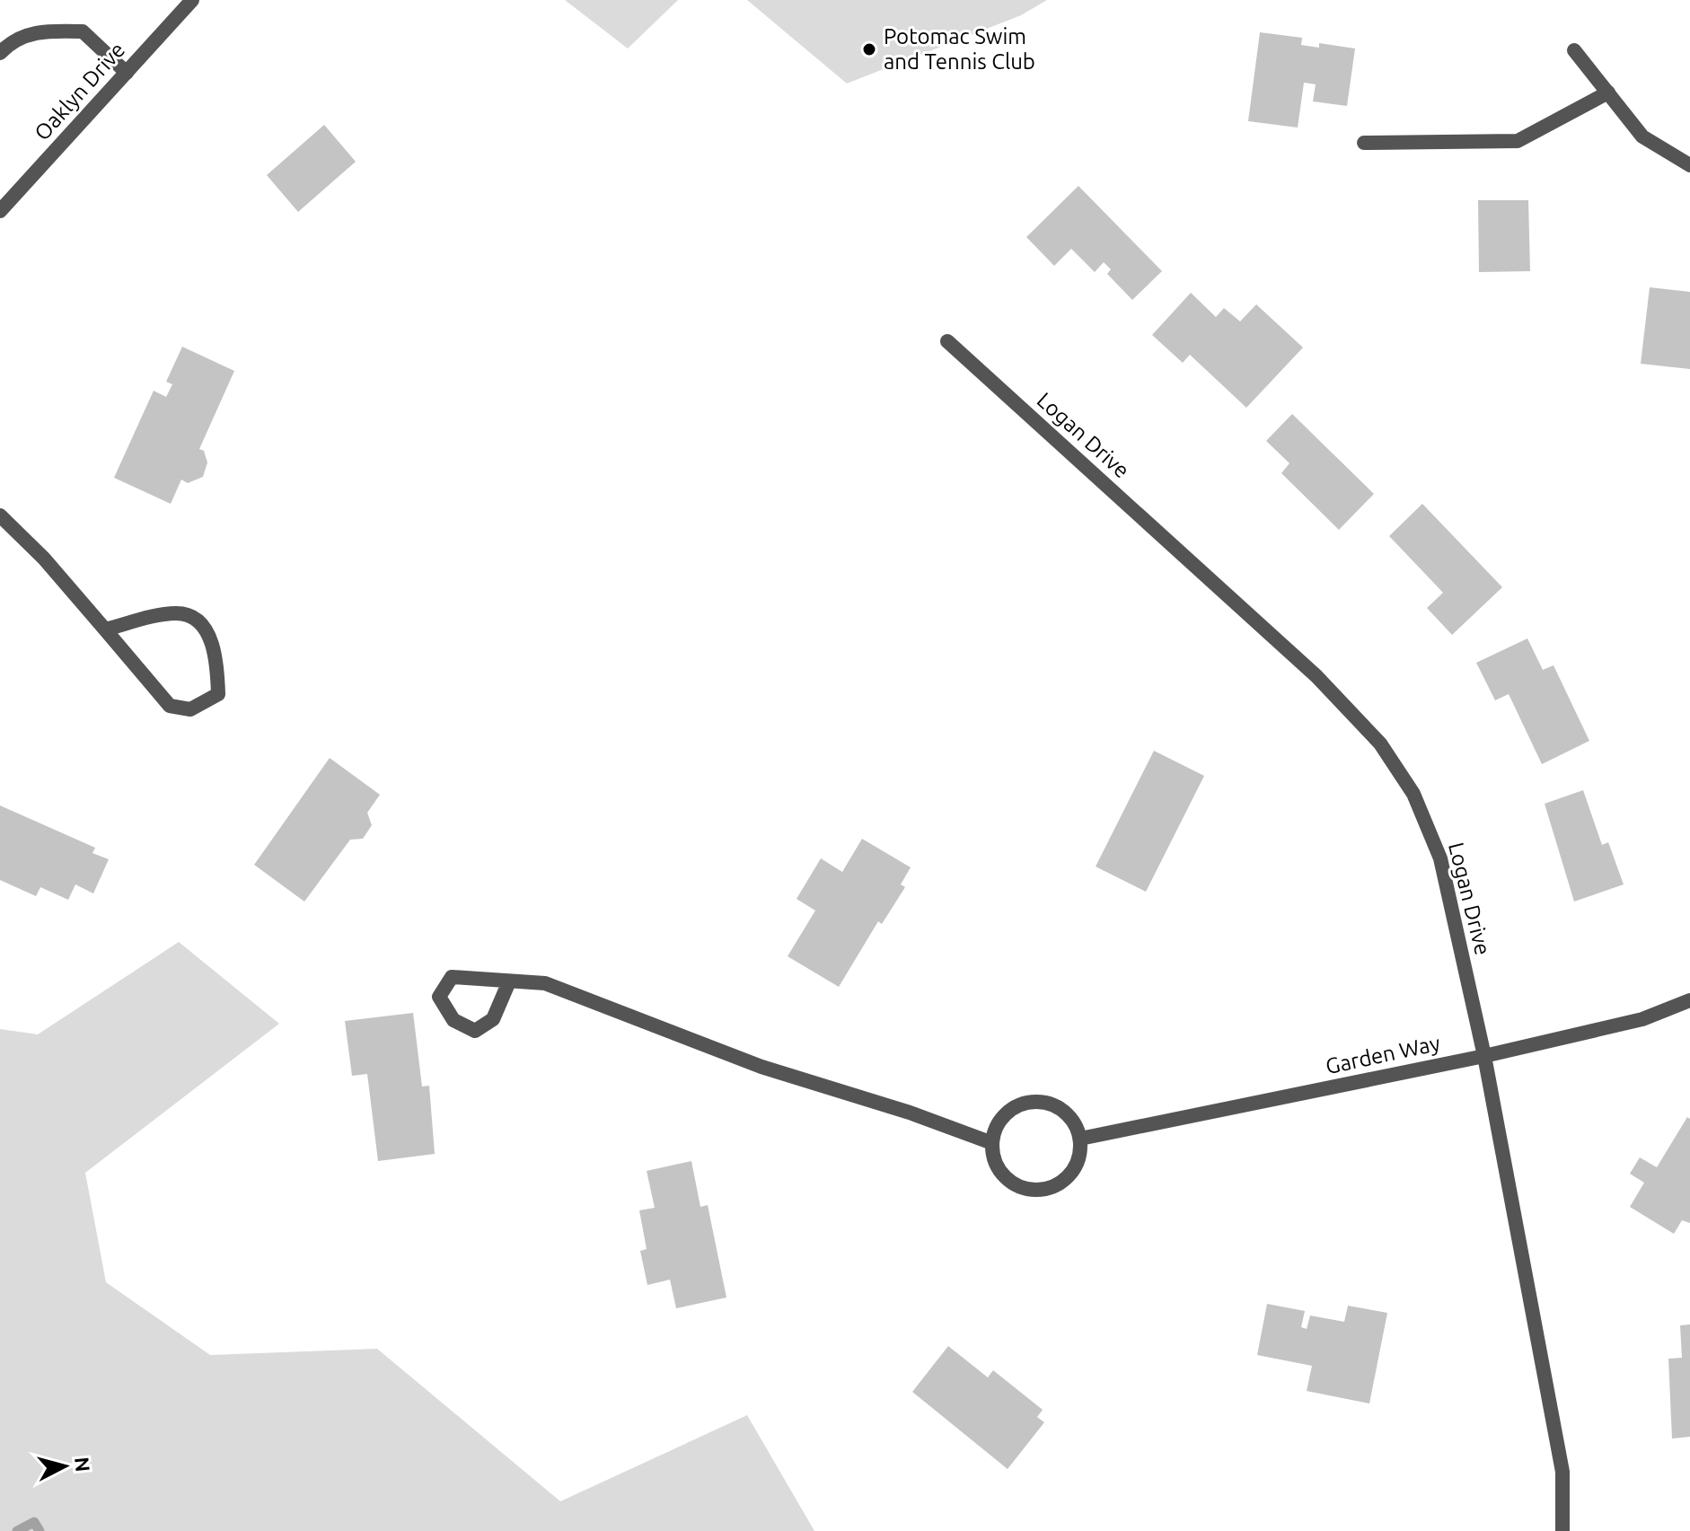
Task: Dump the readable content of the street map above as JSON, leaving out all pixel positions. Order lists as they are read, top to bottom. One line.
{"streets":{"street":["Oaklyn Drive","Logan Drive","Garden Way"]},"crossings":[["Logan Drive","Garden Way"]],"places":["Potomac Swim and Tennis Club"],"north":"right"}
